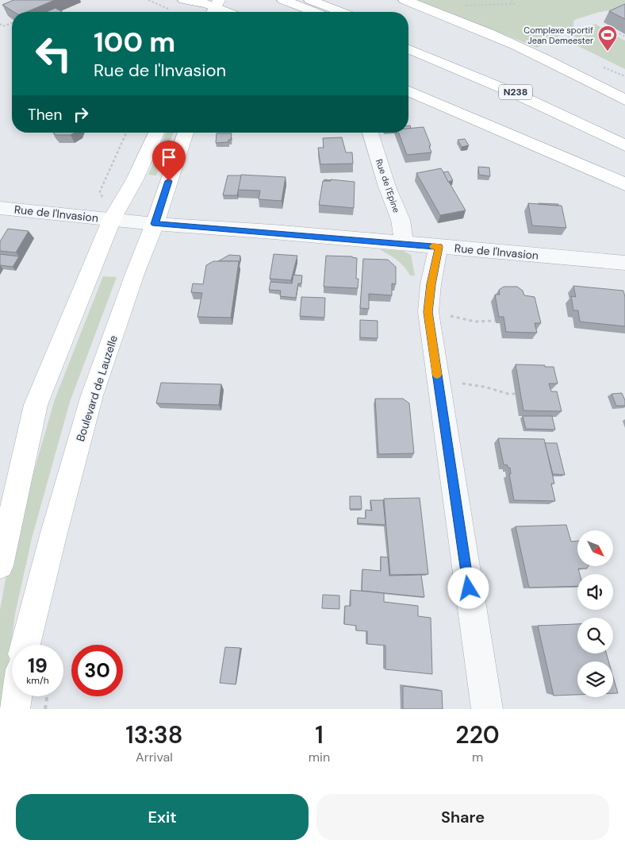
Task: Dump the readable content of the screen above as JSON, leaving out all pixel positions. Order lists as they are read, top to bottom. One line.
{"streets":{"main road":["N238","Boulevard de Lauzelle"],"street":["Rue de l'Epine","Rue de l'Invasion"]},"crossings":[["Rue de l'Epine","Rue de l'Invasion"],["Rue de l'Invasion","Boulevard de Lauzelle"]],"places":{"sports":["Complexe sportif Jean Demeester"]},"north":"bottom right","page":{"turn":["100 m","Rue de l'Invasion"],"then":"Then","speed":"19 km/h","limit":"30","eta":["13:38","Arrival","1","min","220","m"],"buttons":["Exit","Share"]}}
